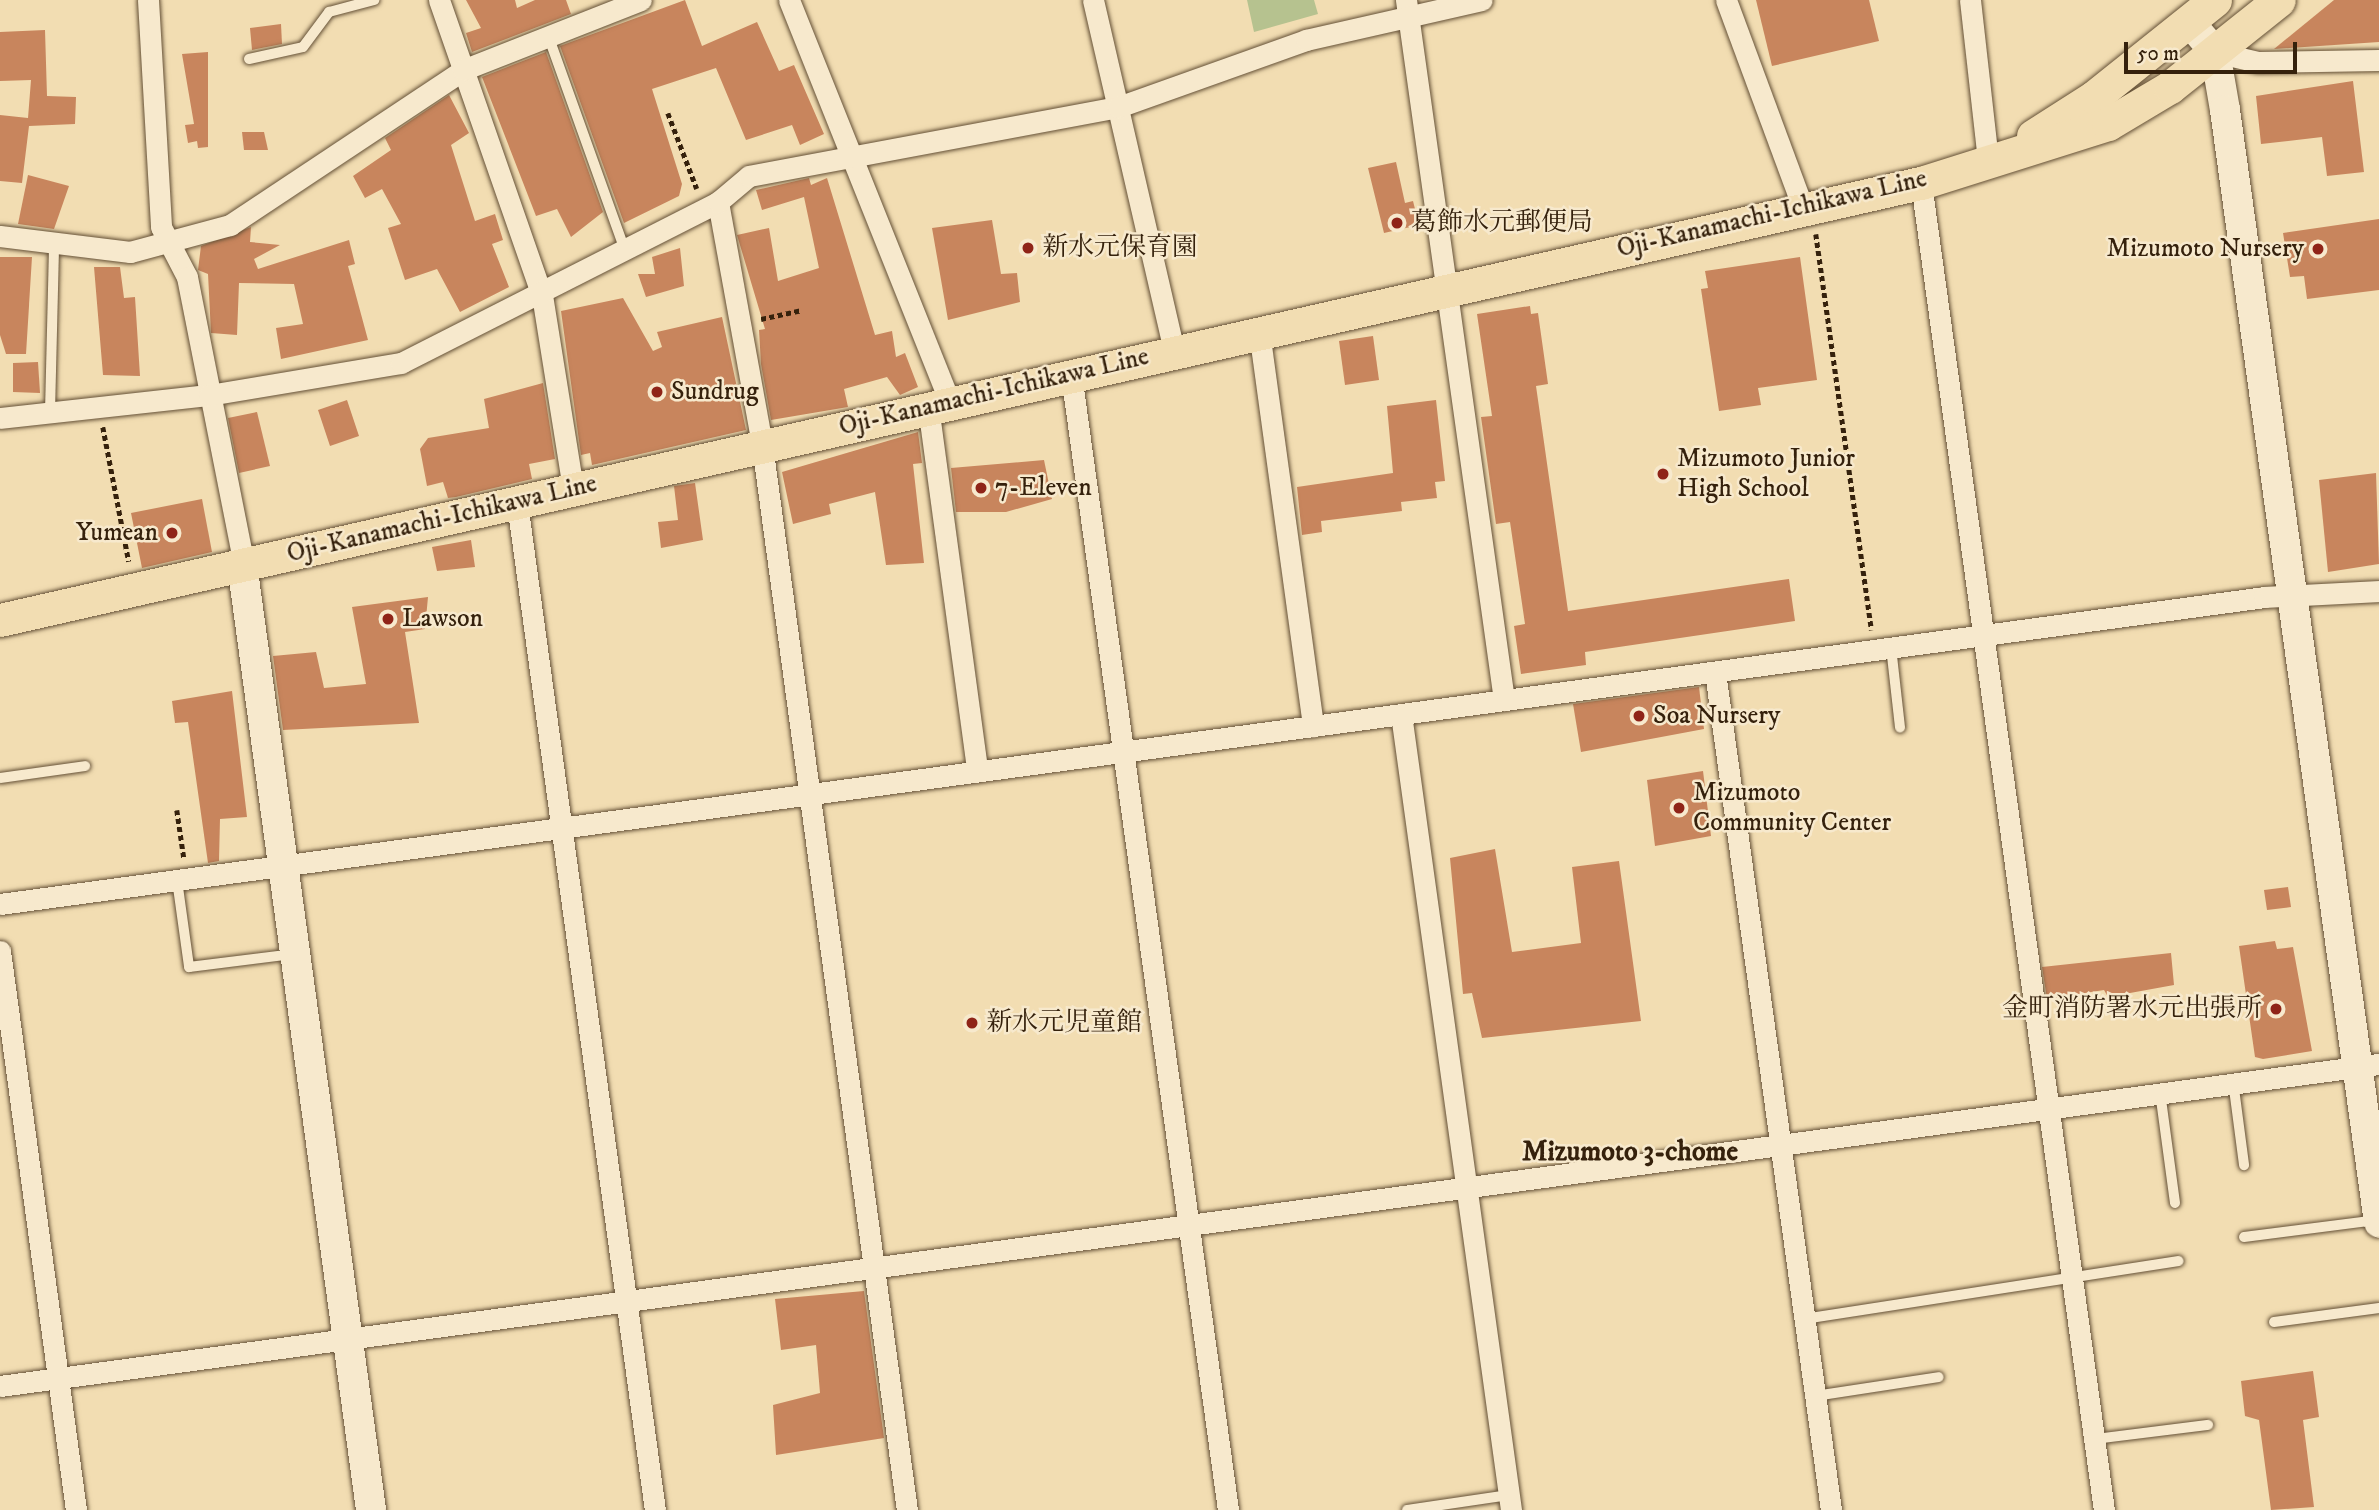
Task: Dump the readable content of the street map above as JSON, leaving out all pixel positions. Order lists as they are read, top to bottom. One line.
{"streets":{"main road":["Oji-Kanamachi-Ichikawa Line"]},"districts":["Mizumoto 3-chome"],"places":["葛飾水元郵便局","新水元保育園","Mizumoto Nursery","Sundrug","Mizumoto Junior High School","7-Eleven","Yumean","Lawson","Soa Nursery","Mizumoto Community Center","金町消防署水元出張所","新水元児童館"],"scale_bar":"50 m"}
